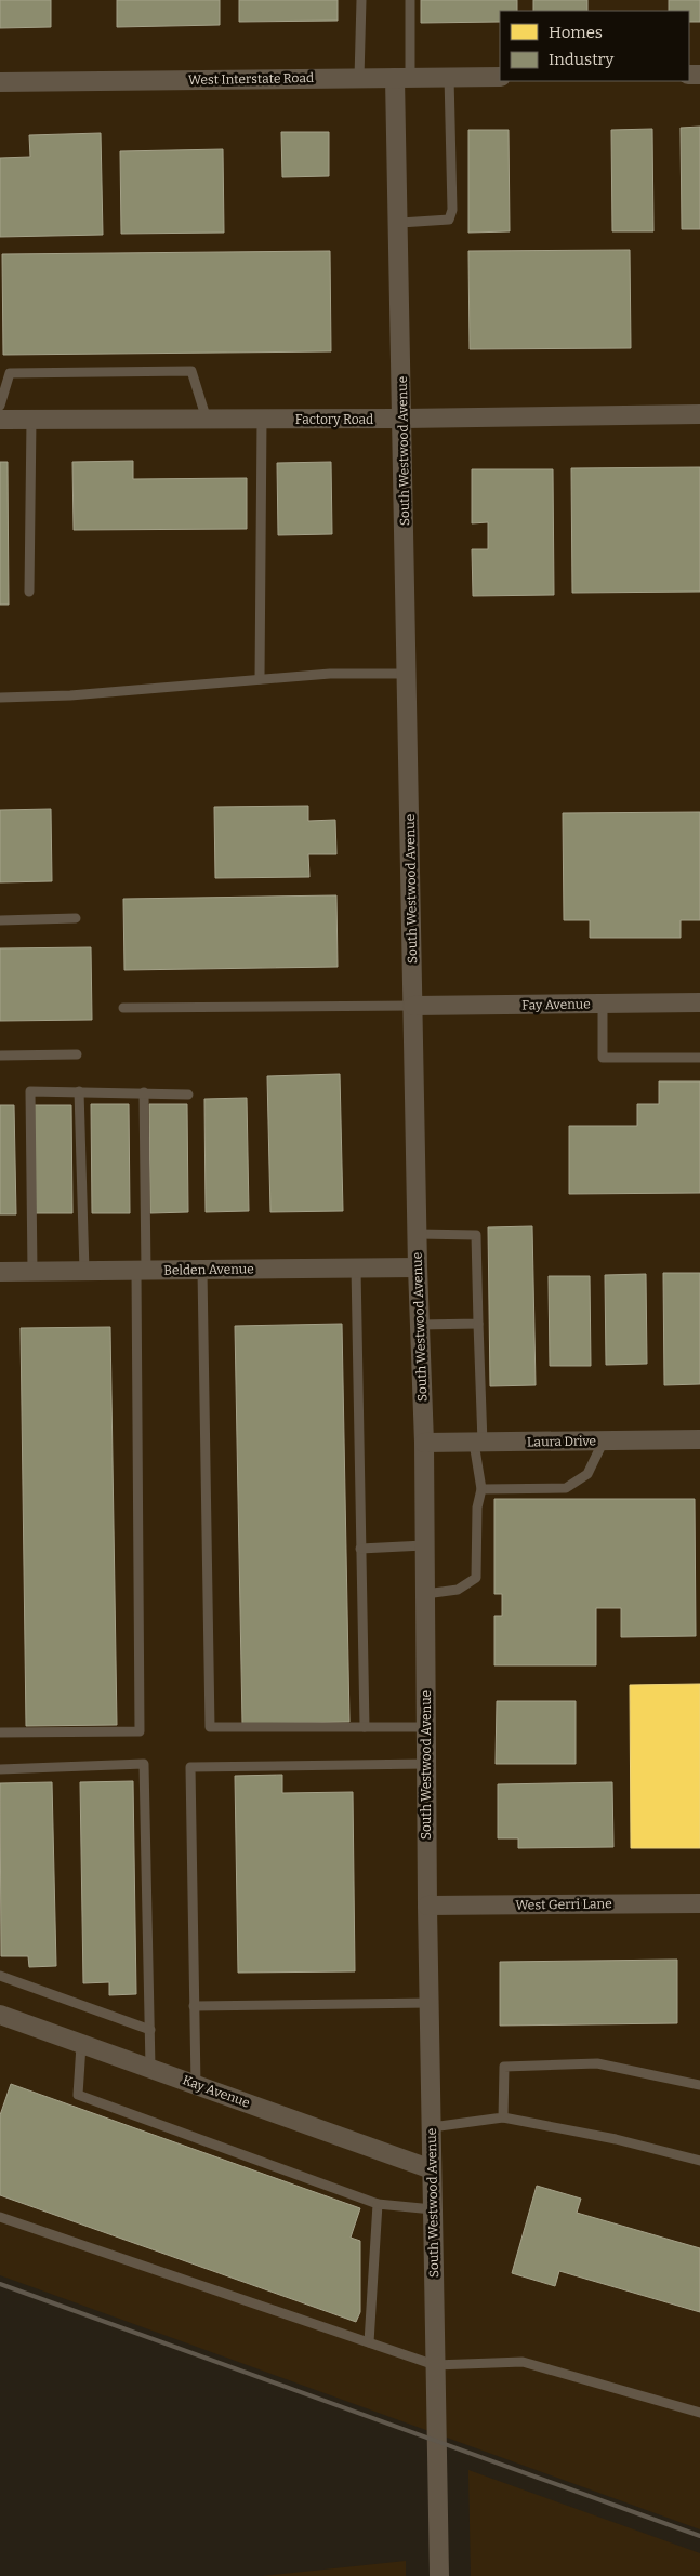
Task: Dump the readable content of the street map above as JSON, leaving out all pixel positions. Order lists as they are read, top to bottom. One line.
{"streets":{"street":["West Interstate Road","Factory Road","South Westwood Avenue","Fay Avenue","Belden Avenue","Laura Drive","West Gerri Lane","Kay Avenue"]},"crossings":[["West Interstate Road","South Westwood Avenue"],["Factory Road","South Westwood Avenue"],["South Westwood Avenue","Fay Avenue"],["South Westwood Avenue","Belden Avenue"],["South Westwood Avenue","Laura Drive"],["South Westwood Avenue","West Gerri Lane"],["South Westwood Avenue","Kay Avenue"]],"legend":["Homes","Industry"]}
